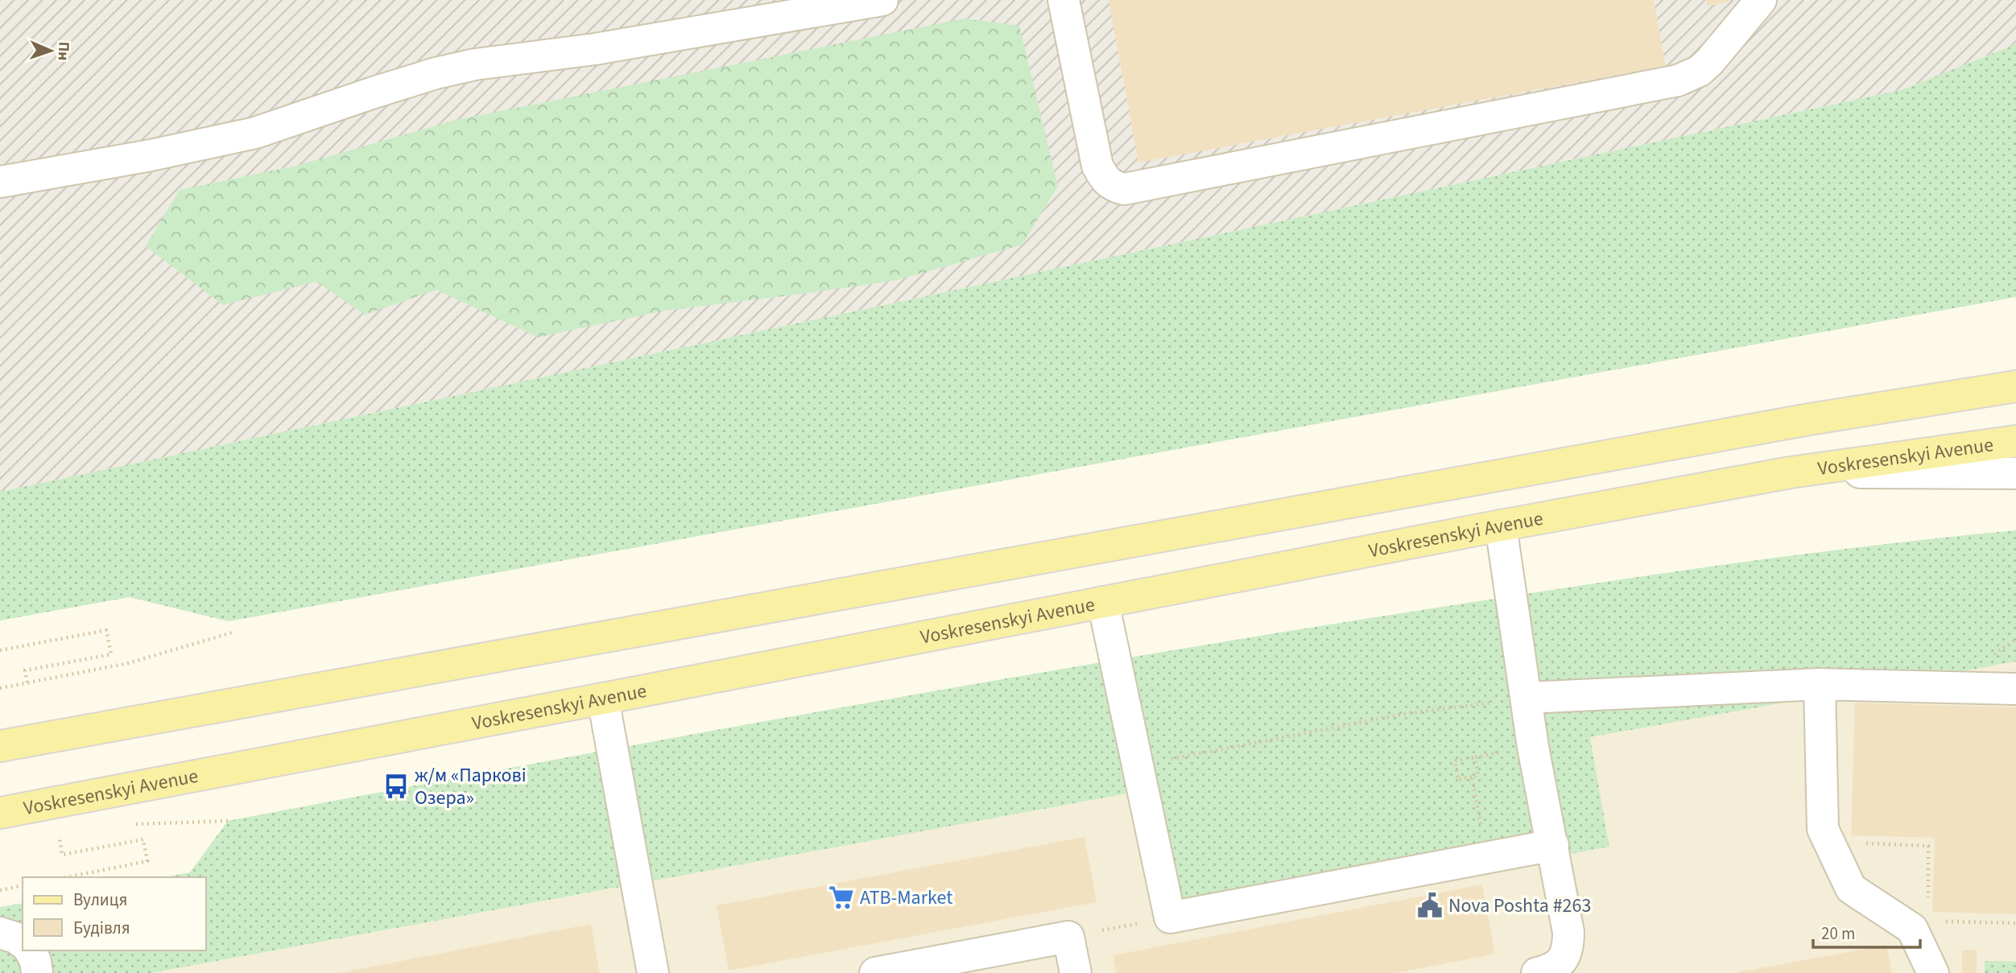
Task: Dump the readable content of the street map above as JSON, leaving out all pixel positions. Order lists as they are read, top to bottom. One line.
{"streets":{"main road":["Voskresenskyi Avenue"]},"places":{"bus stop":["ж/м «Паркові Озера»"],"supermarket":["ATB-Market"],"public building":["Nova Poshta #263"]},"legend":["Вулиця","Будівля"],"scale_bar":"20 m","north":"right"}
